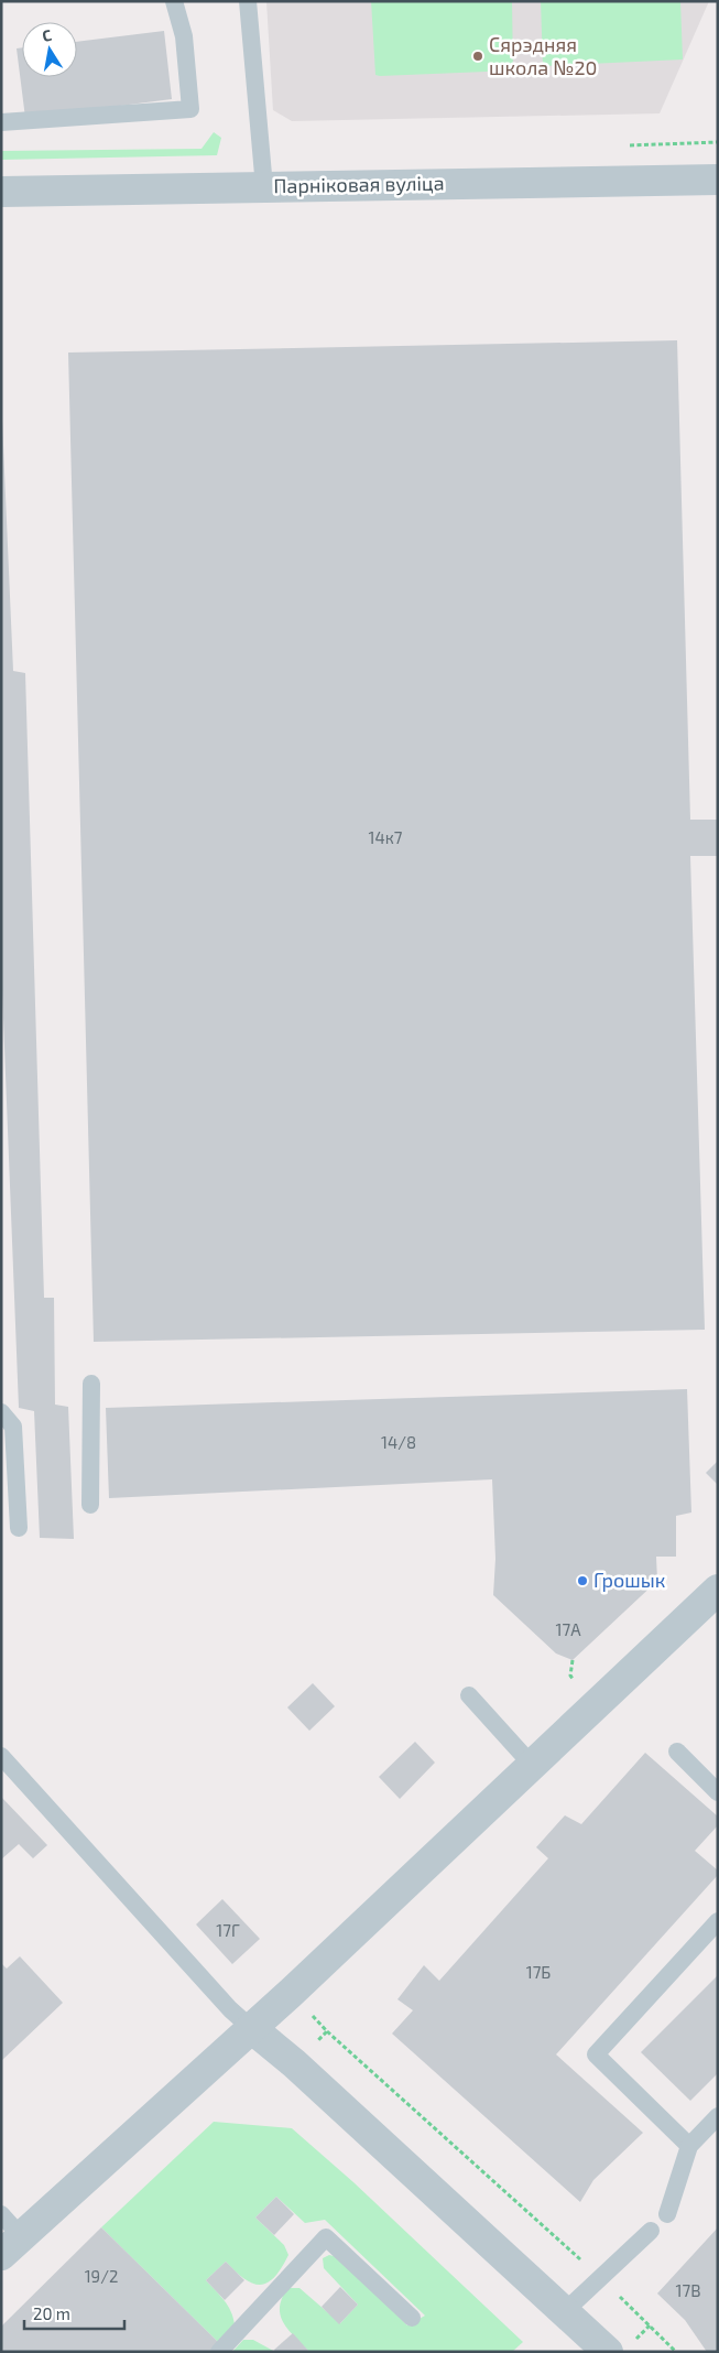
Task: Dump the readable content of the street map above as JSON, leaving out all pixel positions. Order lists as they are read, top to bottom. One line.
{"streets":{"street":["Парніковая вуліца"]},"places":["Сярэдняя школа №20","Грошык"],"house_numbers":["14к7","14/8","17А","17Г","17Б","19/2","17В"],"scale_bar":"20 m","north":"top"}
